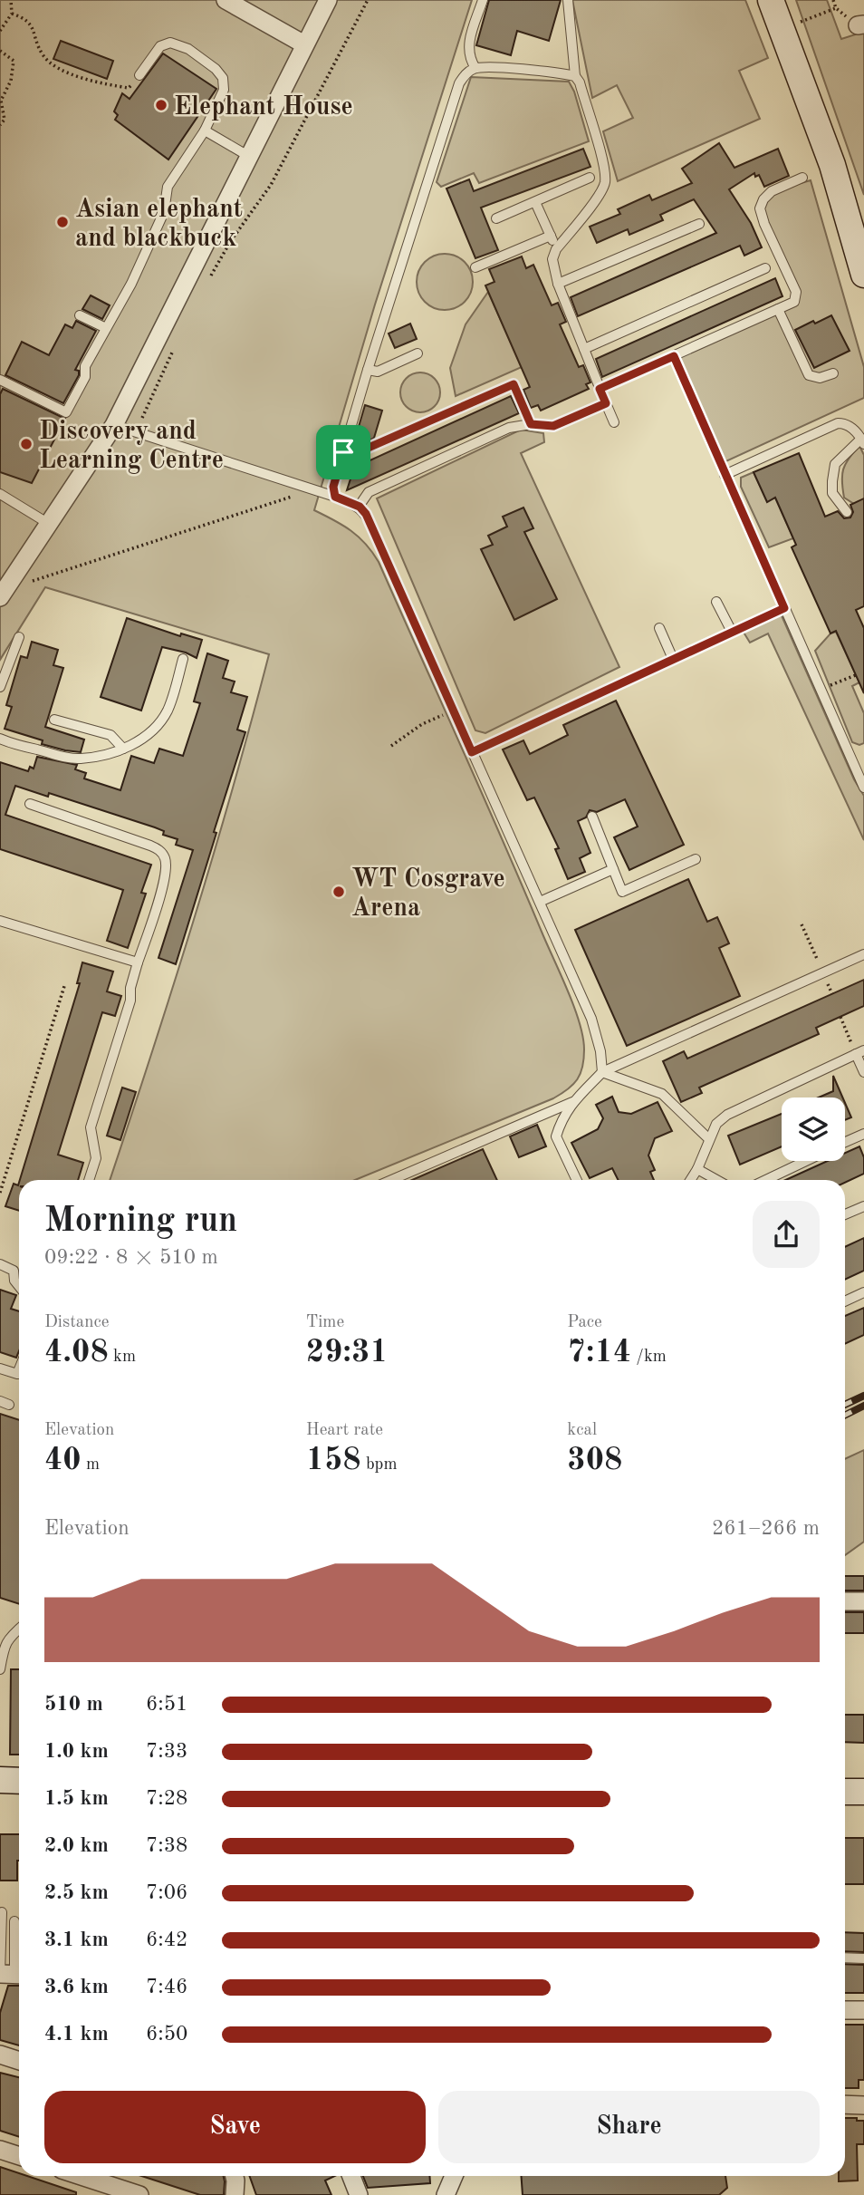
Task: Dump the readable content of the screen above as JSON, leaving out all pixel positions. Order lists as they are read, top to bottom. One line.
{"places":["Elephant House","Asian elephant and blackbuck","Discovery and Learning Centre","WT Cosgrave Arena"],"page":{"heading":["Morning run","09:22 · 8 × 510 m"],"stats":[["Distance","4.08 km"],["Time","29:31"],["Pace","7:14 /km"],["Elevation","40 m"],["Heart rate","158 bpm"],["kcal","308"]],"chart":["Elevation","261–266 m"],"list":[{"name":"510 m","note":"6:51"},{"name":"1.0 km","note":"7:33"},{"name":"1.5 km","note":"7:28"},{"name":"2.0 km","note":"7:38"},{"name":"2.5 km","note":"7:06"},{"name":"3.1 km","note":"6:42"},{"name":"3.6 km","note":"7:46"},{"name":"4.1 km","note":"6:50"}],"buttons":["Save","Share"]}}
